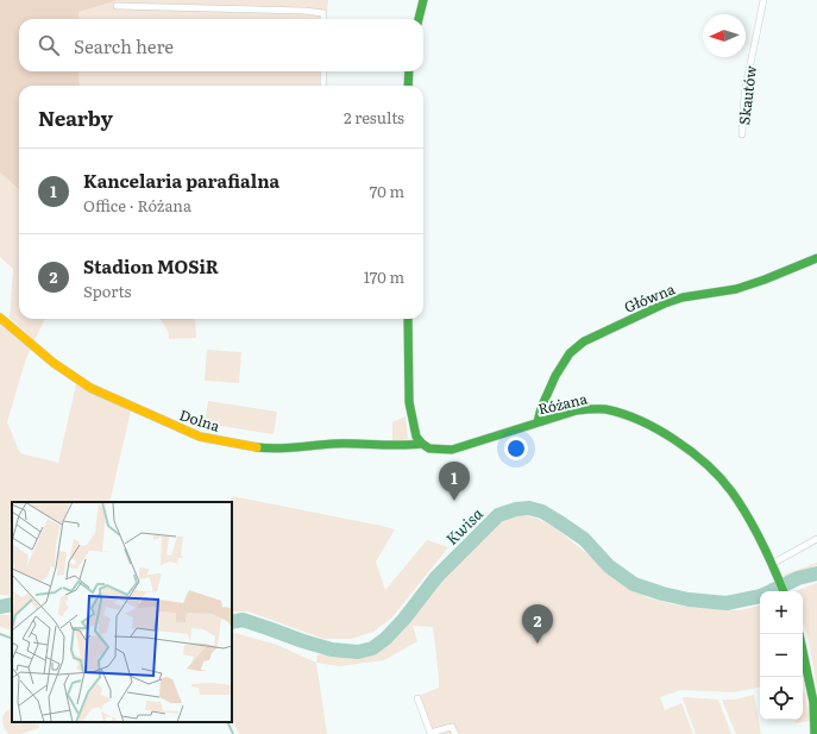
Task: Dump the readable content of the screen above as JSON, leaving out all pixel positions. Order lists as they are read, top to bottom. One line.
{"streets":{"street":["Skautów","Główna","Różana","Dolna"]},"crossings":[["Główna","Różana"],["Różana","Dolna"]],"water":["Kwisa"],"north":"left","page":{"search":"Search here","heading":["Nearby","2 results"],"list":[{"mark":"1","name":"Kancelaria parafialna","note":"Office · Różana","value":"70 m"},{"mark":"2","name":"Stadion MOSiR","note":"Sports","value":"170 m"}],"pins":["1","2"],"map_buttons":["+","−"]}}
